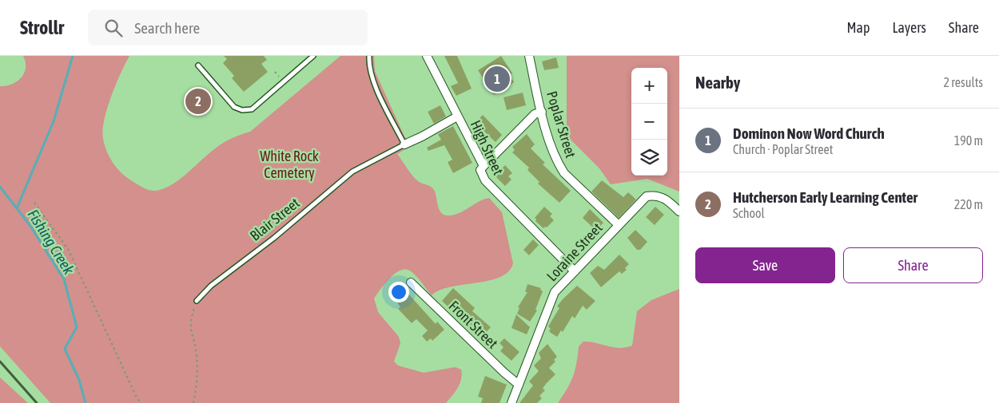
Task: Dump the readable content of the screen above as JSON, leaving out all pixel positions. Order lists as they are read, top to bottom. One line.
{"streets":{"street":["Poplar Street","High Street","Blair Street","Loraine Street","Front Street"]},"crossings":[["Poplar Street","Loraine Street"],["High Street","Blair Street"],["High Street","Loraine Street"],["Loraine Street","Front Street"]],"water":["Fishing Creek"],"parks":["White Rock Cemetery"],"page":{"header":"Strollr","search":"Search here","nav":["Map","Layers","Share"],"heading":["Nearby","2 results"],"pins":["1","2"],"map_buttons":["+","−"],"list":[{"mark":"1","name":"Dominon Now Word Church","note":"Church · Poplar Street","value":"190 m"},{"mark":"2","name":"Hutcherson Early Learning Center","note":"School","value":"220 m"}],"buttons":["Save","Share"]}}
